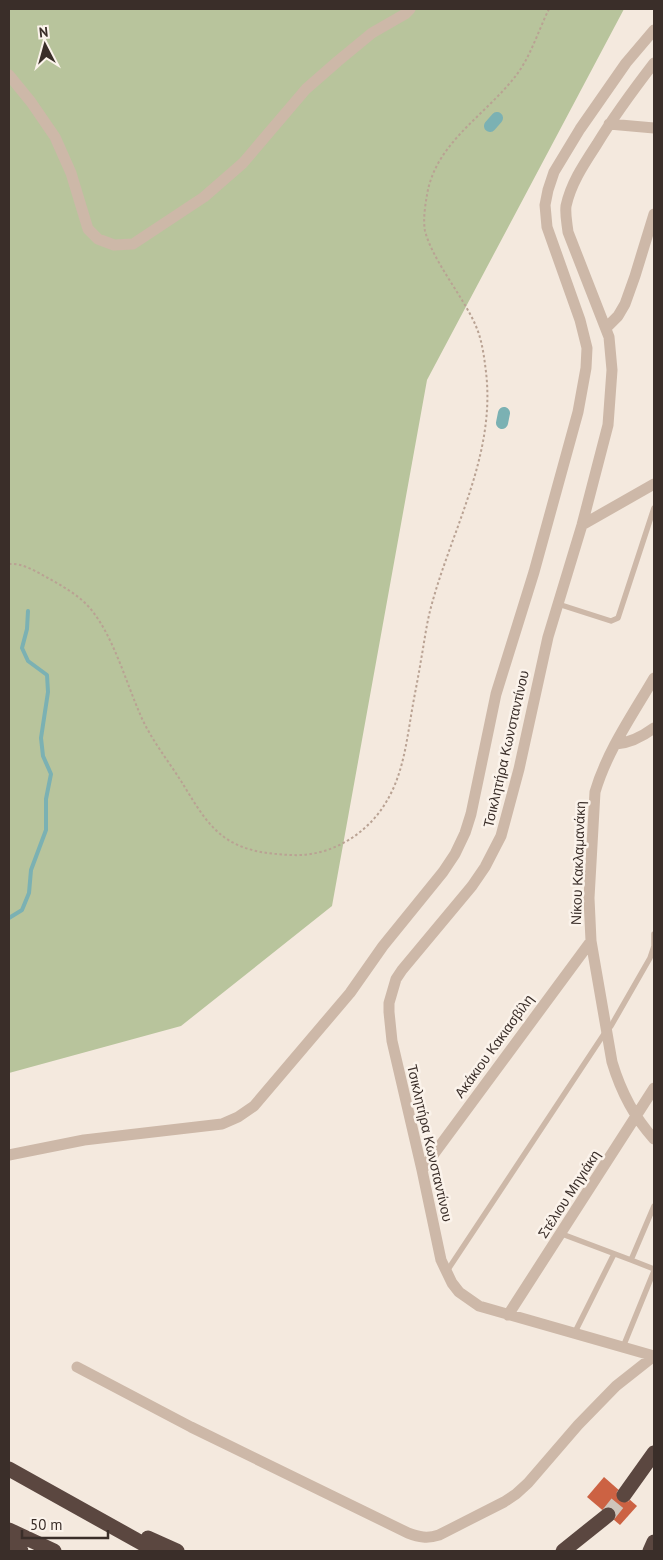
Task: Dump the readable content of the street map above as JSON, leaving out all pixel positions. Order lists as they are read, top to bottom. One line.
{"streets":{"street":["Τσικλητήρα Κωνσταντίνου","Νίκου Κακλαμανάκη","Ακάκιου Κακιασβίλη","Στέλιου Μηγιάκη"]},"crossings":[["Τσικλητήρα Κωνσταντίνου","Ακάκιου Κακιασβίλη"],["Τσικλητήρα Κωνσταντίνου","Στέλιου Μηγιάκη"],["Νίκου Κακλαμανάκη","Ακάκιου Κακιασβίλη"],["Νίκου Κακλαμανάκη","Στέλιου Μηγιάκη"]],"scale_bar":"50 m","north":"top"}
